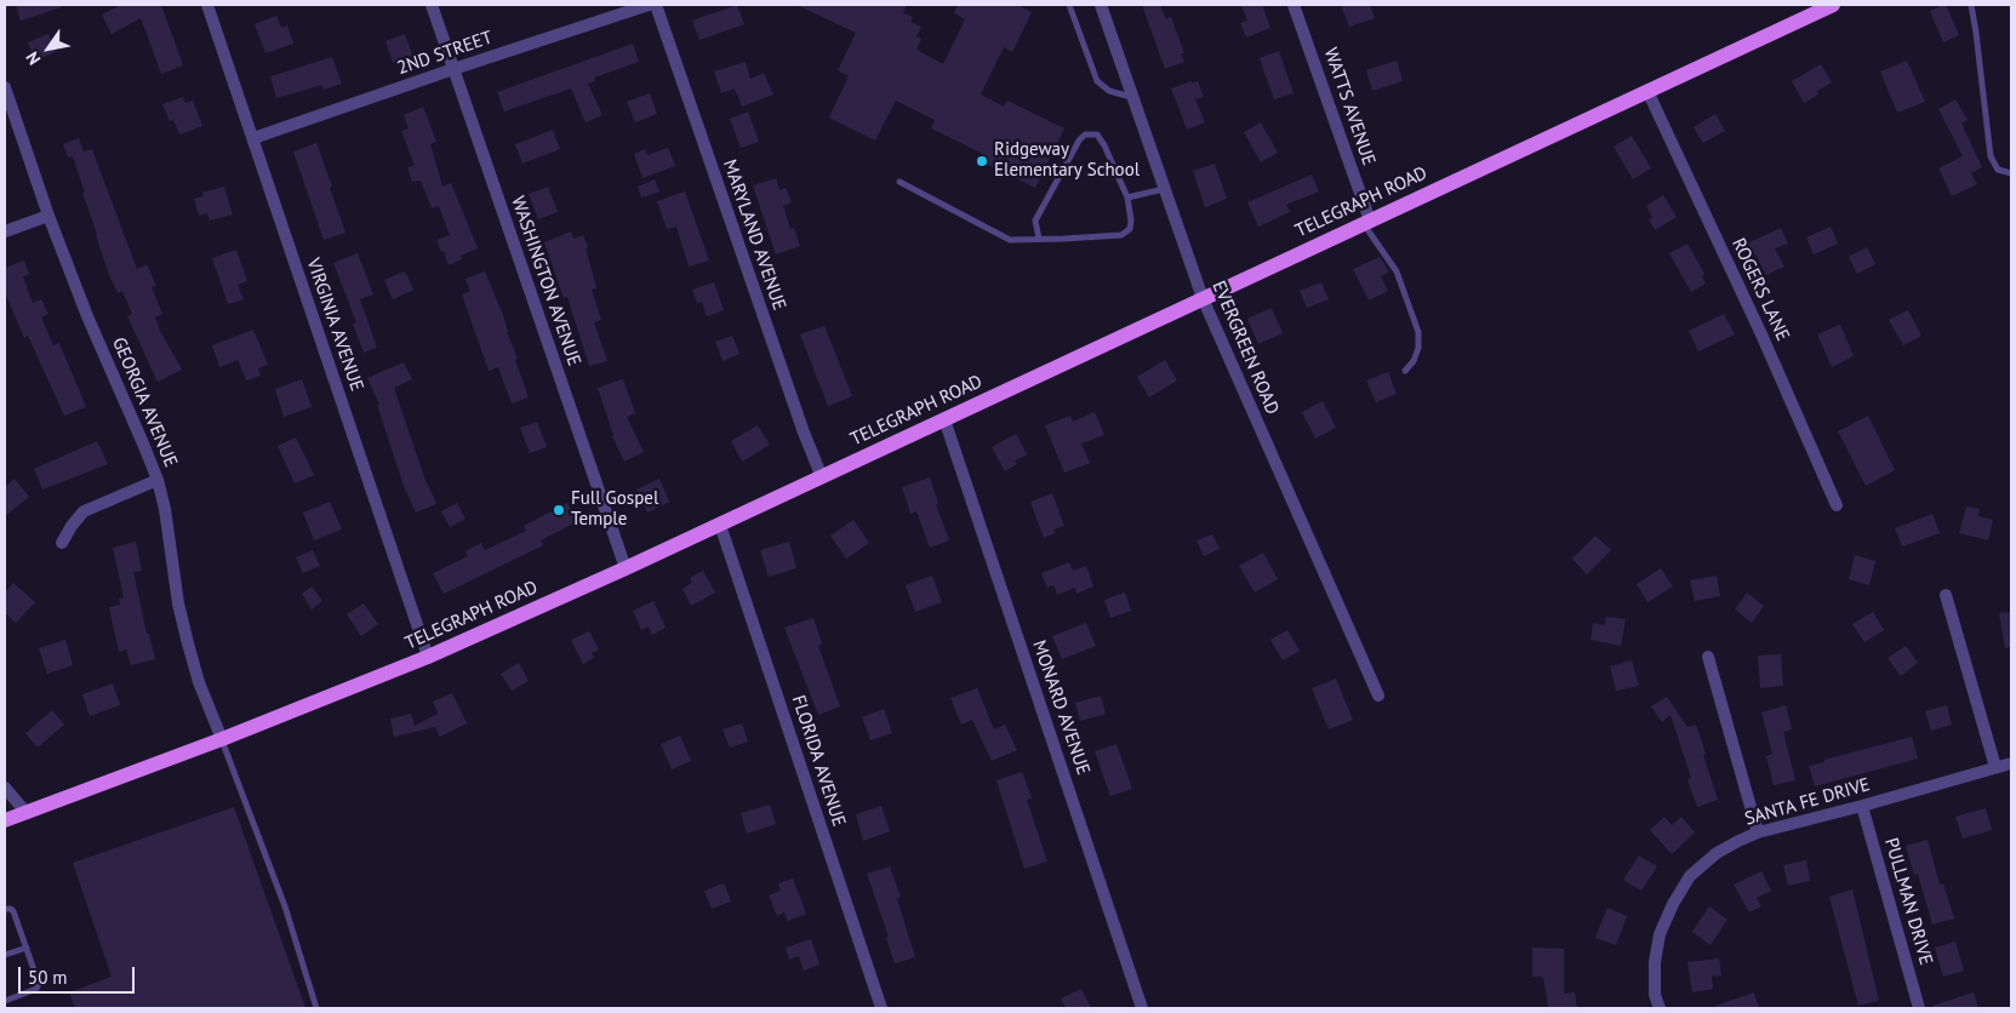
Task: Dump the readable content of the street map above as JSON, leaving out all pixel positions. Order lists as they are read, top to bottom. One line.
{"streets":{"main road":["TELEGRAPH ROAD"],"street":["2ND STREET","WATTS AVENUE","MARYLAND AVENUE","WASHINGTON AVENUE","ROGERS LANE","VIRGINIA AVENUE","EVERGREEN ROAD","GEORGIA AVENUE","MONARD AVENUE","FLORIDA AVENUE","SANTA FE DRIVE","PULLMAN DRIVE"]},"crossings":[["2ND STREET","WASHINGTON AVENUE"],["2ND STREET","VIRGINIA AVENUE"],["WATTS AVENUE","TELEGRAPH ROAD"],["TELEGRAPH ROAD","MARYLAND AVENUE"],["TELEGRAPH ROAD","WASHINGTON AVENUE"],["TELEGRAPH ROAD","ROGERS LANE"],["TELEGRAPH ROAD","VIRGINIA AVENUE"],["TELEGRAPH ROAD","EVERGREEN ROAD"],["TELEGRAPH ROAD","GEORGIA AVENUE"],["TELEGRAPH ROAD","MONARD AVENUE"],["TELEGRAPH ROAD","FLORIDA AVENUE"],["SANTA FE DRIVE","PULLMAN DRIVE"]],"places":["Ridgeway Elementary School","Full Gospel Temple"],"scale_bar":"50 m","north":"bottom left"}
